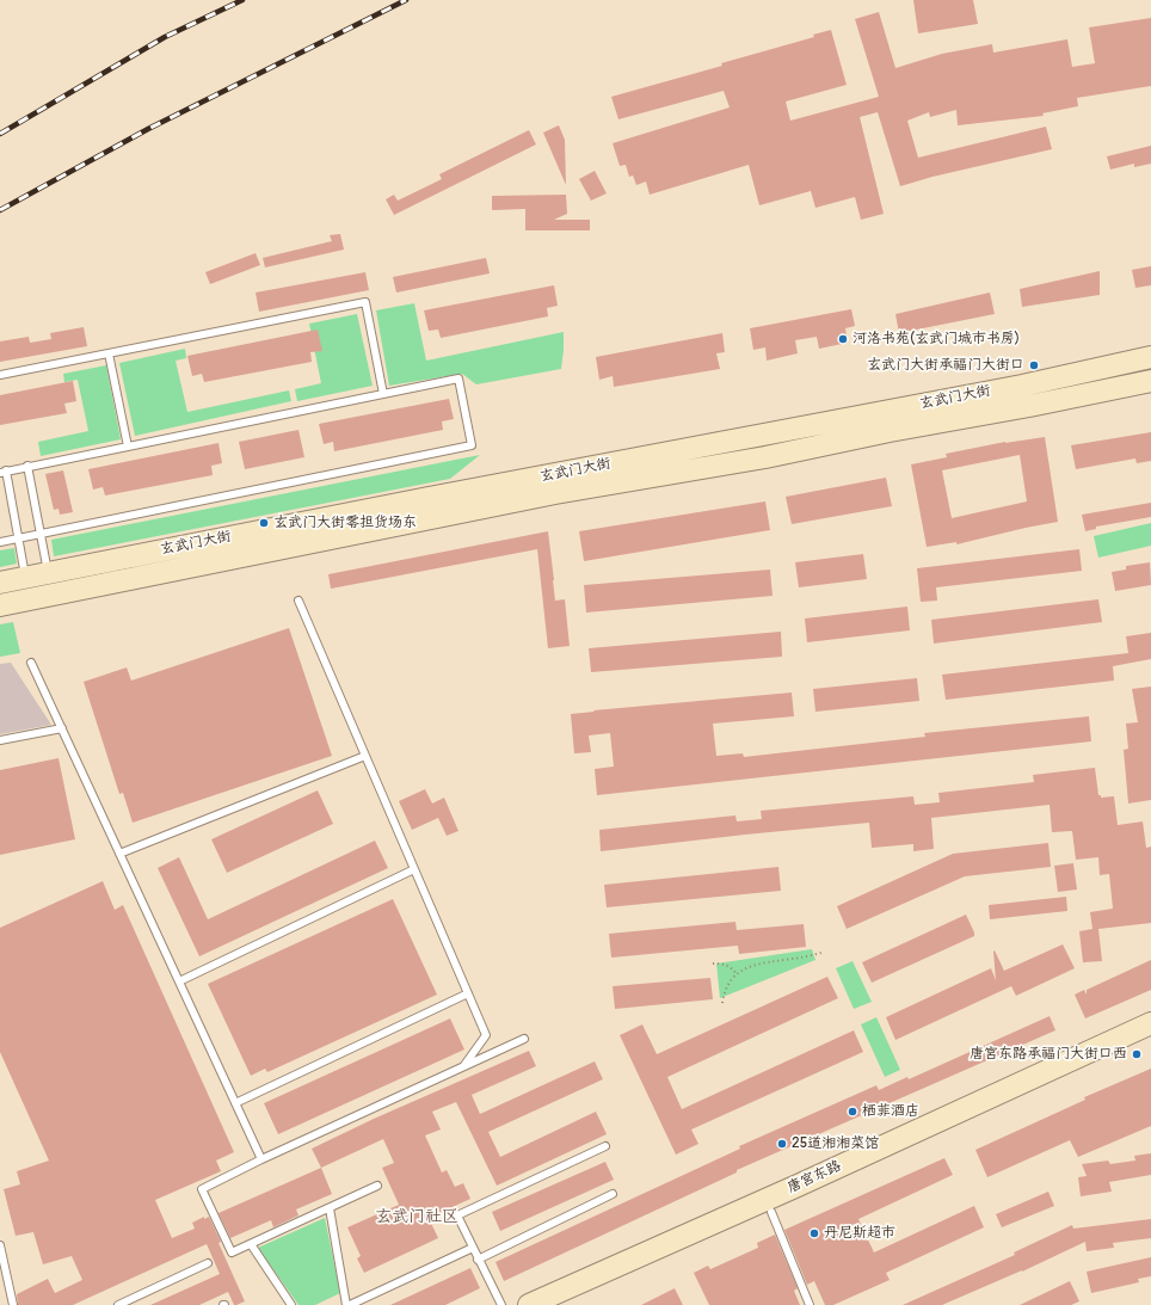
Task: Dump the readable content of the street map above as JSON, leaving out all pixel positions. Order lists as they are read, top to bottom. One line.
{"streets":{"main road":["玄武门大街","唐宫东路"]},"districts":["玄武门社区"],"places":["河洛书苑(玄武门城市书房)","玄武门大街承福门大街口","玄武门大街零担货场东","唐宫东路承福门大街口西","栖菲酒店","25道湘湘菜馆","丹尼斯超市"]}
